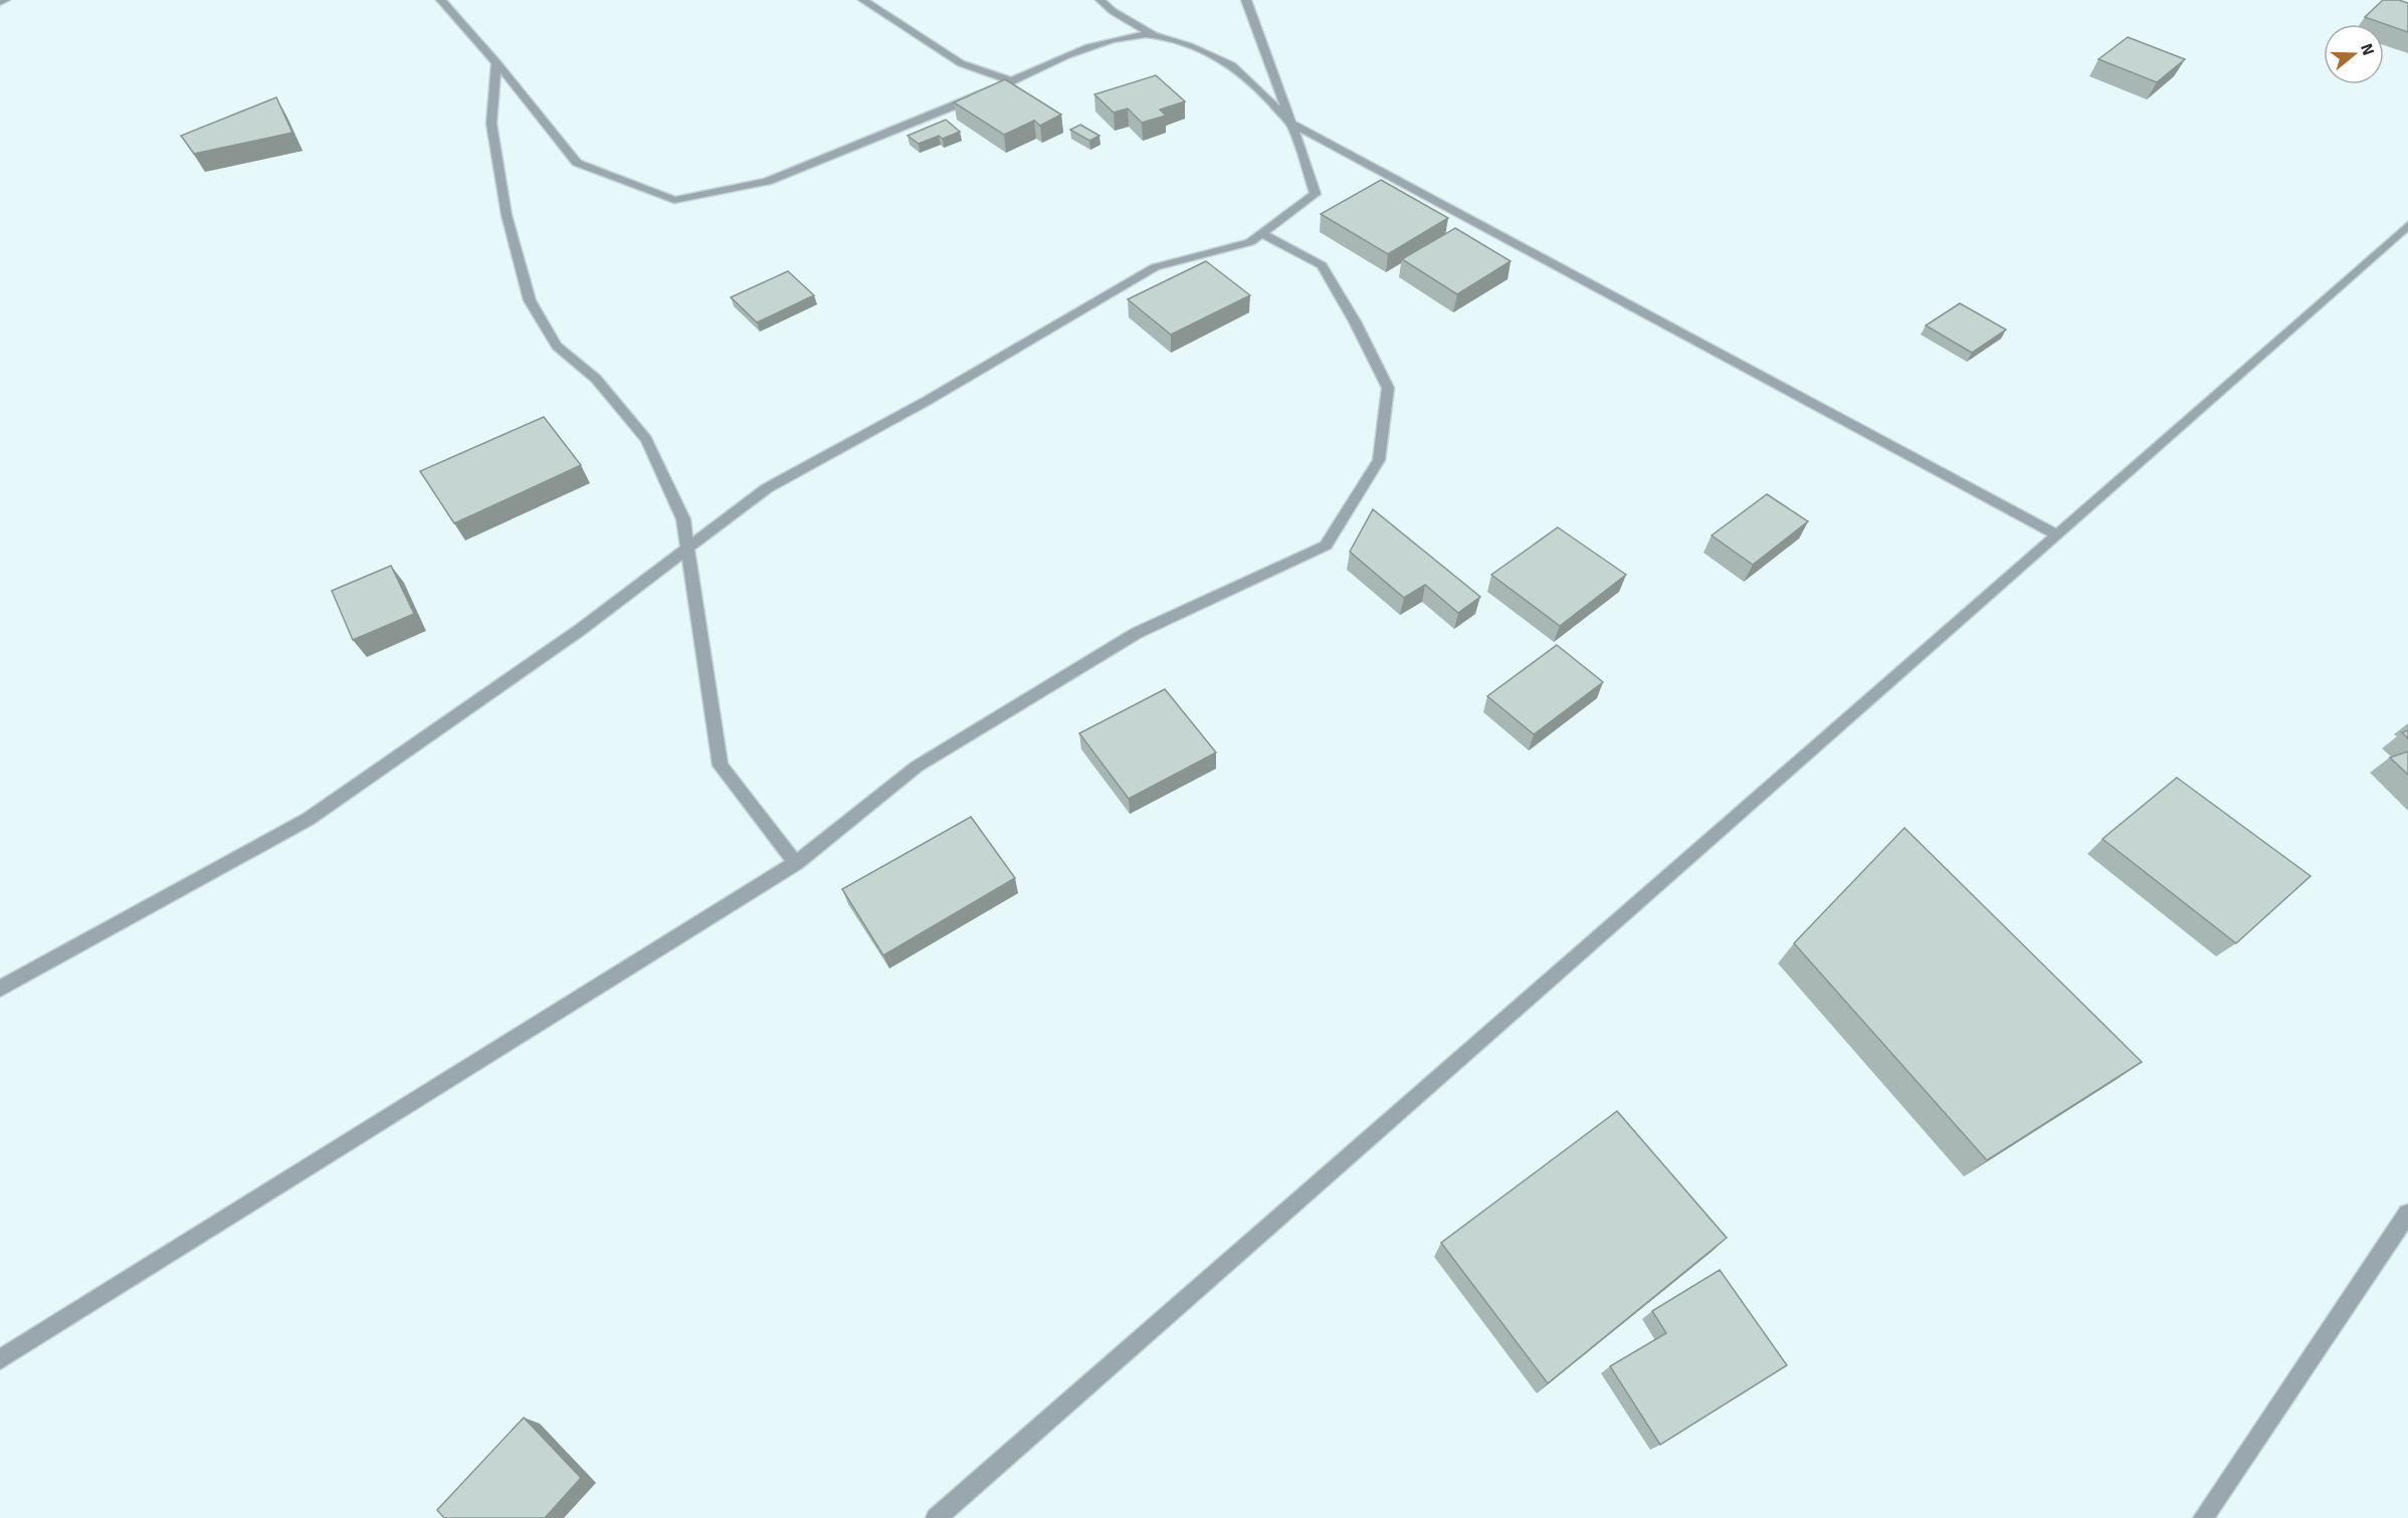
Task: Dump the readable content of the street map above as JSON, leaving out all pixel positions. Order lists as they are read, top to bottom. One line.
{"north":"right"}
